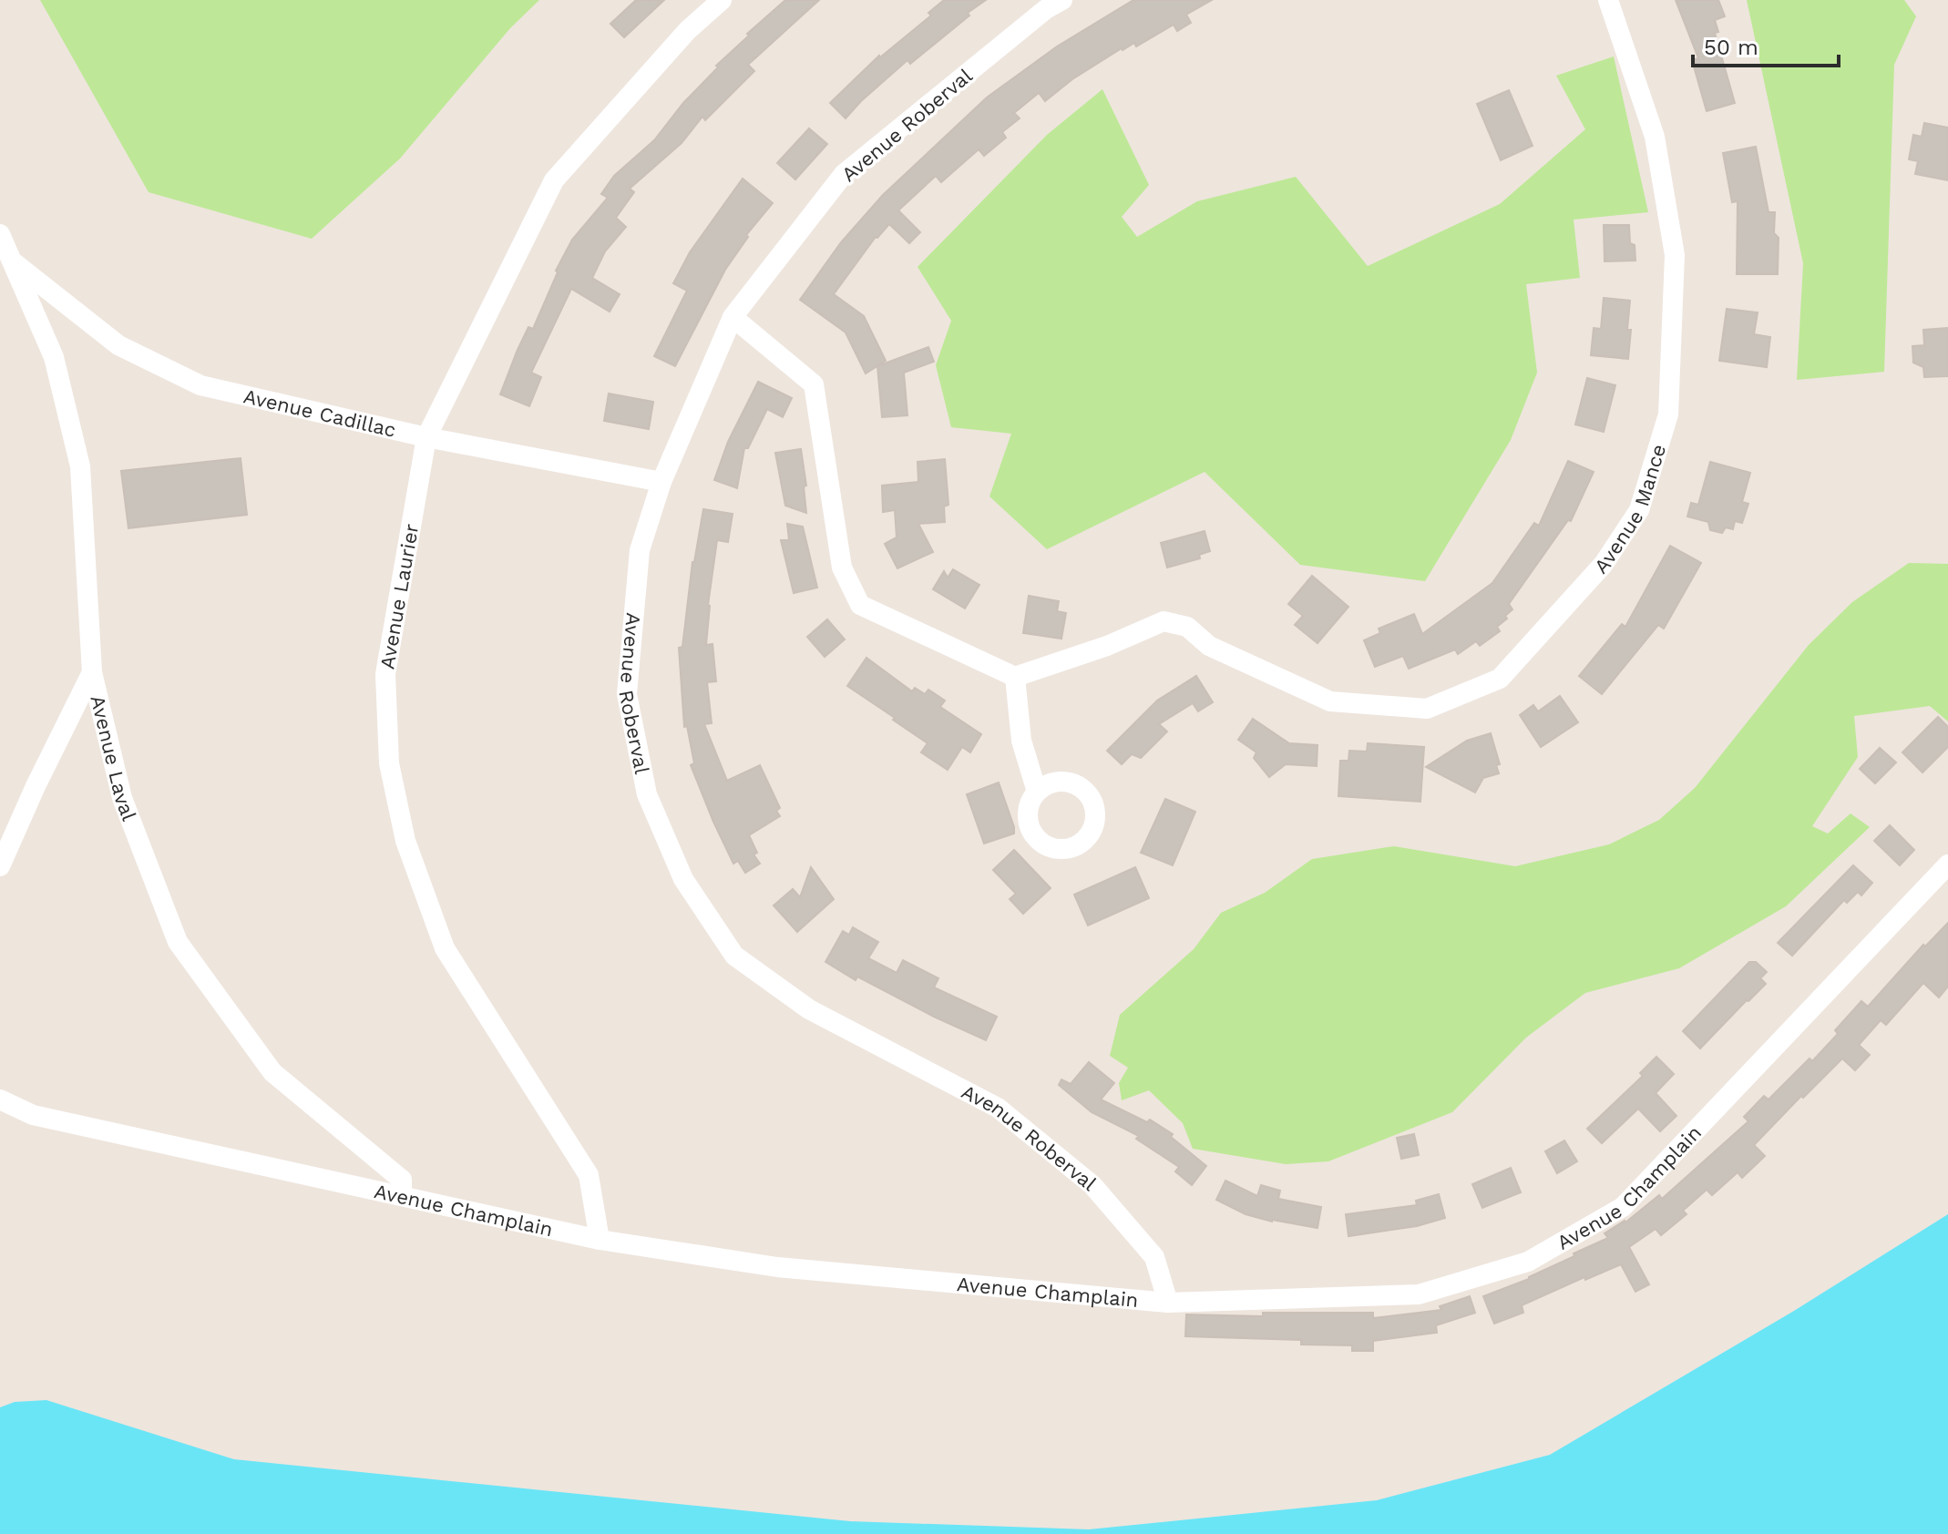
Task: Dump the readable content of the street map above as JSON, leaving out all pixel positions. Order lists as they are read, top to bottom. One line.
{"streets":{"street":["Avenue Roberval","Avenue Cadillac","Avenue Mance","Avenue Laurier","Avenue Laval","Avenue Champlain"]},"crossings":[["Avenue Roberval","Avenue Cadillac"],["Avenue Roberval","Avenue Champlain"],["Avenue Cadillac","Avenue Laurier"],["Avenue Cadillac","Avenue Laval"],["Avenue Laurier","Avenue Champlain"],["Avenue Laval","Avenue Champlain"]],"scale_bar":"50 m"}
